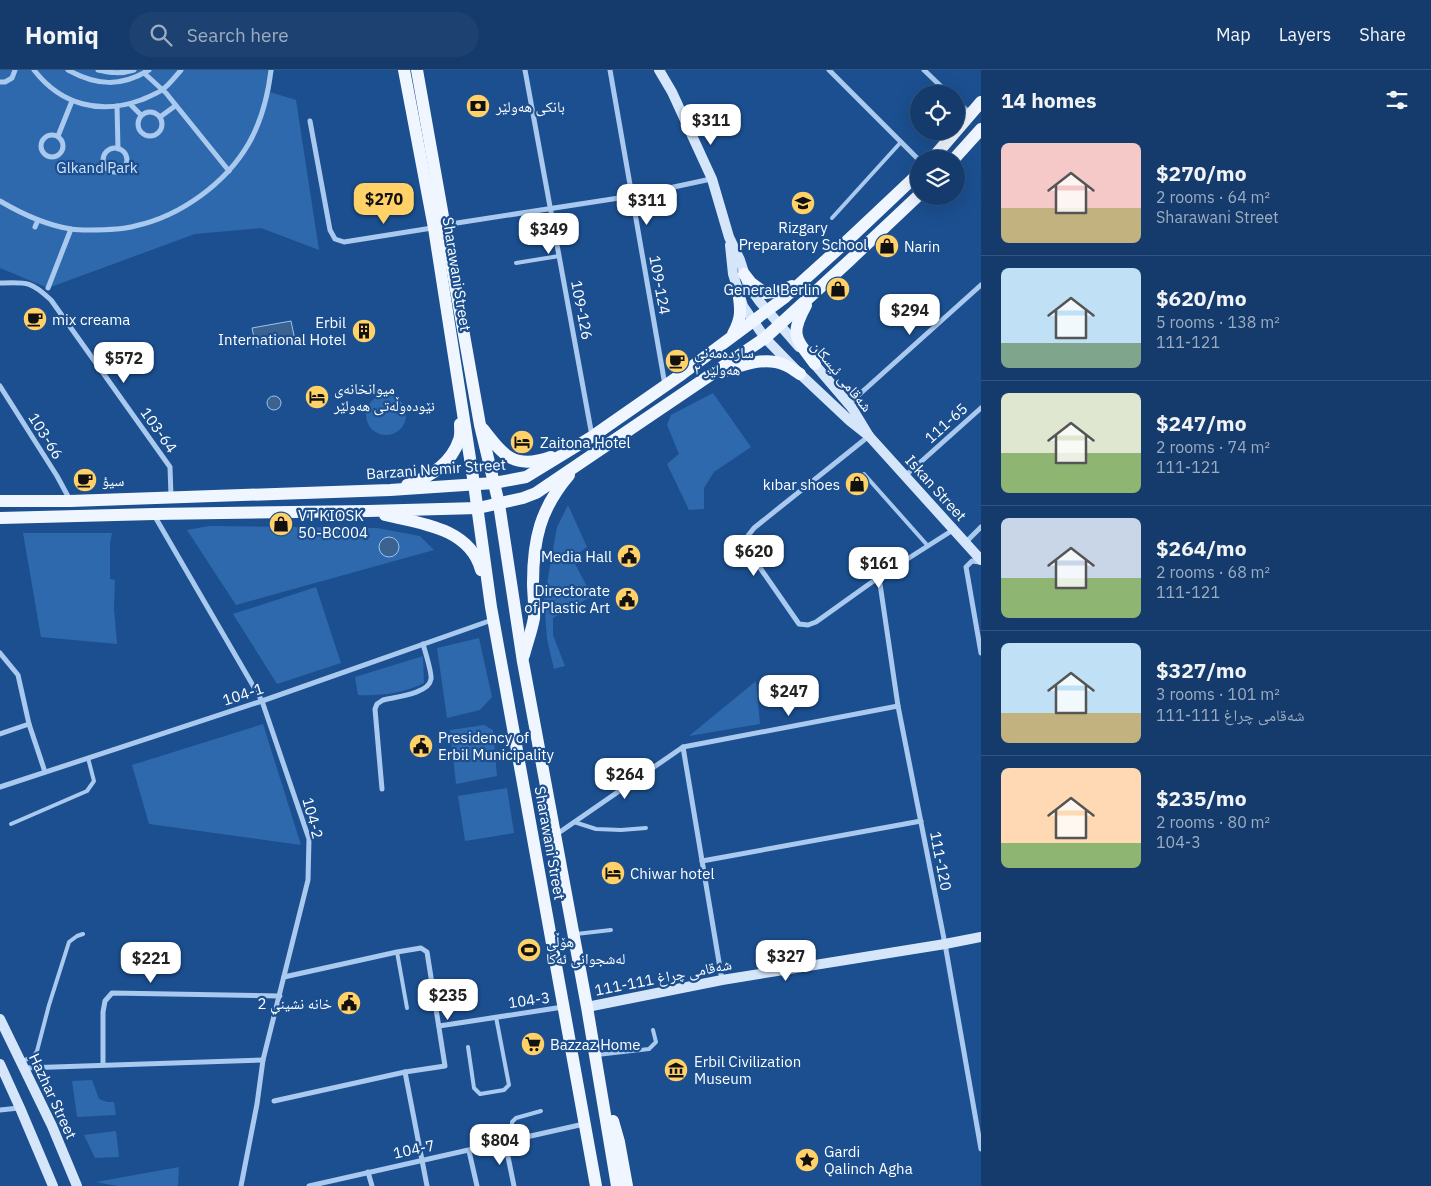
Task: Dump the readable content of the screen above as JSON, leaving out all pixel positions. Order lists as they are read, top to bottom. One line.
{"streets":{"main road":["Sharawani Street","شەقامی ئیسکان","Barzani Nemir Street","Iskan Street","شەقامی چراغ 111-111","Hazhar Street"],"street":["109-124","109-126","111-65","103-64","103-66","104-1","104-2","111-120","104-3","104-7"]},"crossings":[["Sharawani Street","Barzani Nemir Street"],["Sharawani Street","104-1"],["Sharawani Street","شەقامی چراغ 111-111"],["Sharawani Street","104-3"],["Sharawani Street","104-7"],["109-124","Barzani Nemir Street"],["109-126","Barzani Nemir Street"],["شەقامی ئیسکان","Barzani Nemir Street"],["شەقامی ئیسکان","Iskan Street"],["111-65","Iskan Street"],["103-64","Barzani Nemir Street"],["103-66","Barzani Nemir Street"],["Barzani Nemir Street","104-2"],["104-1","104-2"],["111-120","شەقامی چراغ 111-111"]],"parks":["Glkand Park"],"places":{"bank":["بانکی هەولێر"],"school or university":["Rizgary Preparatory School"],"shop":["Narin","General Berlin","kıbar shoes","VT KIOSK 50-BC004"],"cafe":["mix creama","ساردەمەنی هەولێر ٢","سيؤ"],"building":["Erbil International Hotel"],"hotel":["میوانخانەی نێودەوڵەتی هەولێر","Zaitona Hotel","Chiwar hotel"],"public building":["Media Hall","Directorate of Plastic Art","Presidency of Erbil Municipality","خانه نشيني 2"],"sports":["هۆڵی لەشجوانی ئەکا"],"supermarket":["Bazzaz Home"],"museum":["Erbil Civilization Museum"],"place":["Gardi Qalinch Agha"]},"page":{"header":"Homiq","search":"Search here","nav":["Map","Layers","Share"],"heading":"14 homes","price":["$311","$270","$311","$349","$294","$572","$620","$161","$247","$264","$327","$221","$235","$804"],"list":[{"name":"$270/mo","note":"2 rooms · 64 m² · Sharawani Street"},{"name":"$620/mo","note":"5 rooms · 138 m² · 111-121"},{"name":"$247/mo","note":"2 rooms · 74 m² · 111-121"},{"name":"$264/mo","note":"2 rooms · 68 m² · 111-121"},{"name":"$327/mo","note":"3 rooms · 101 m² · شەقامی چراغ 111-111"},{"name":"$235/mo","note":"2 rooms · 80 m² · 104-3"}]}}
